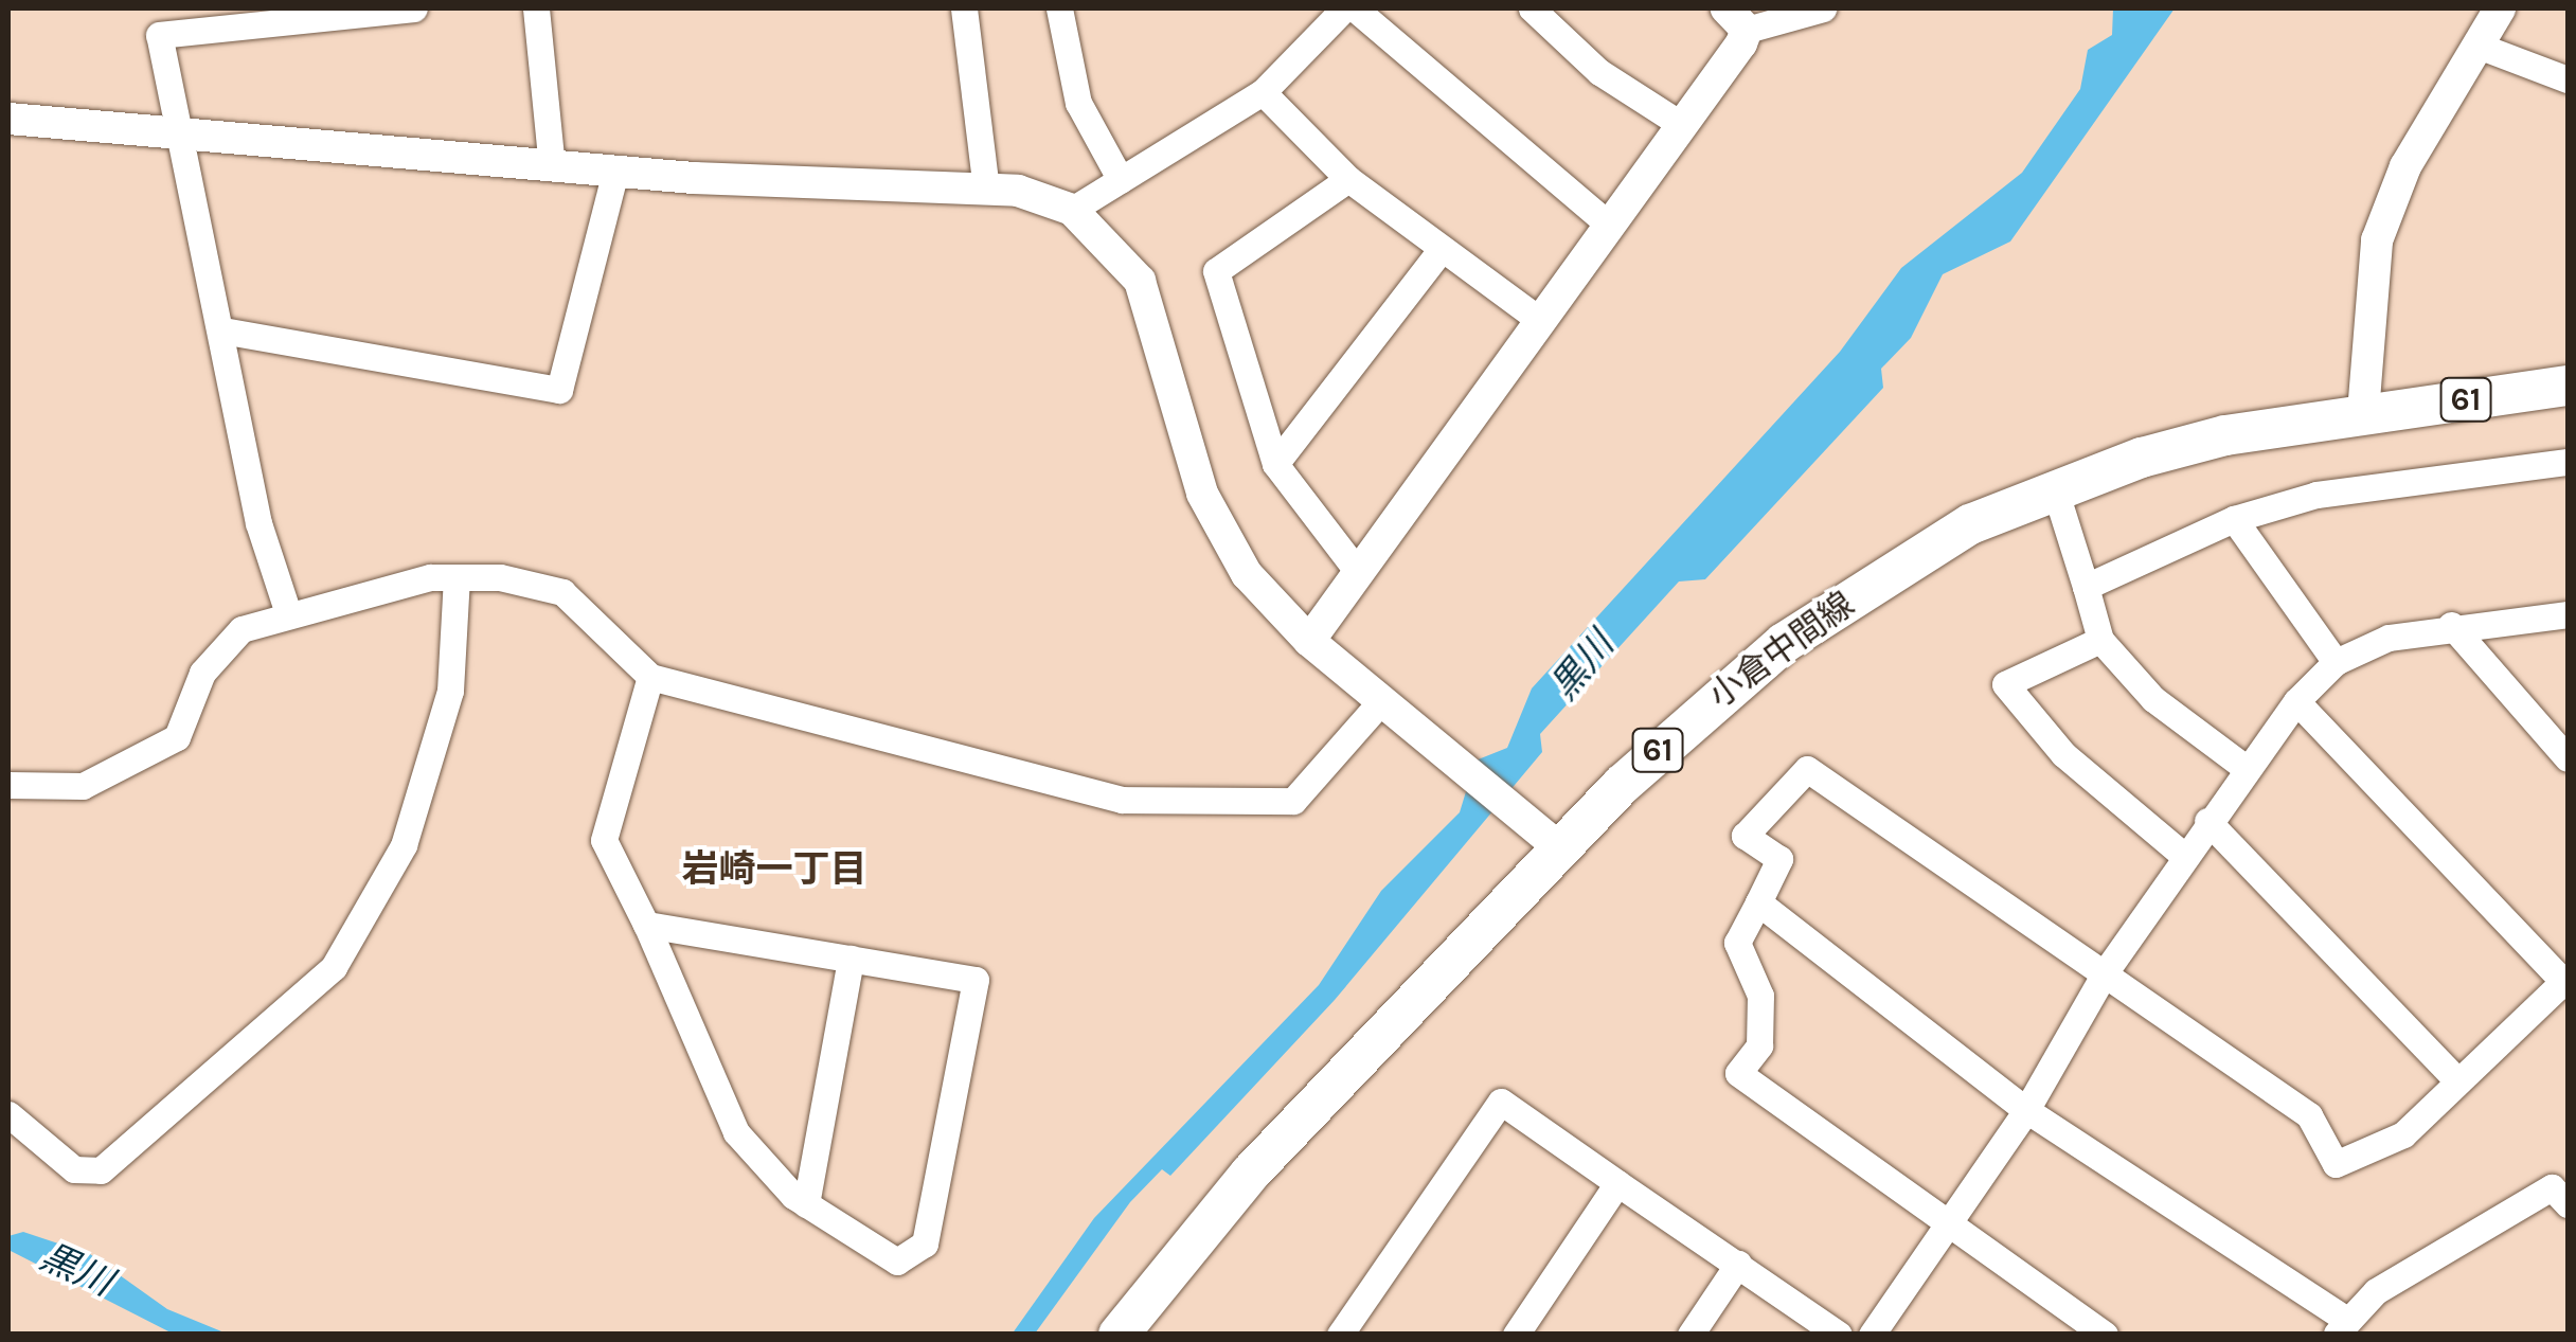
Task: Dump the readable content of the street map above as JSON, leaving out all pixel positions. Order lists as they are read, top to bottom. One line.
{"streets":{"main road":["61","小倉中間線"]},"crossings":[["61","小倉中間線"]],"districts":["岩崎一丁目"],"water":["黒川"]}
